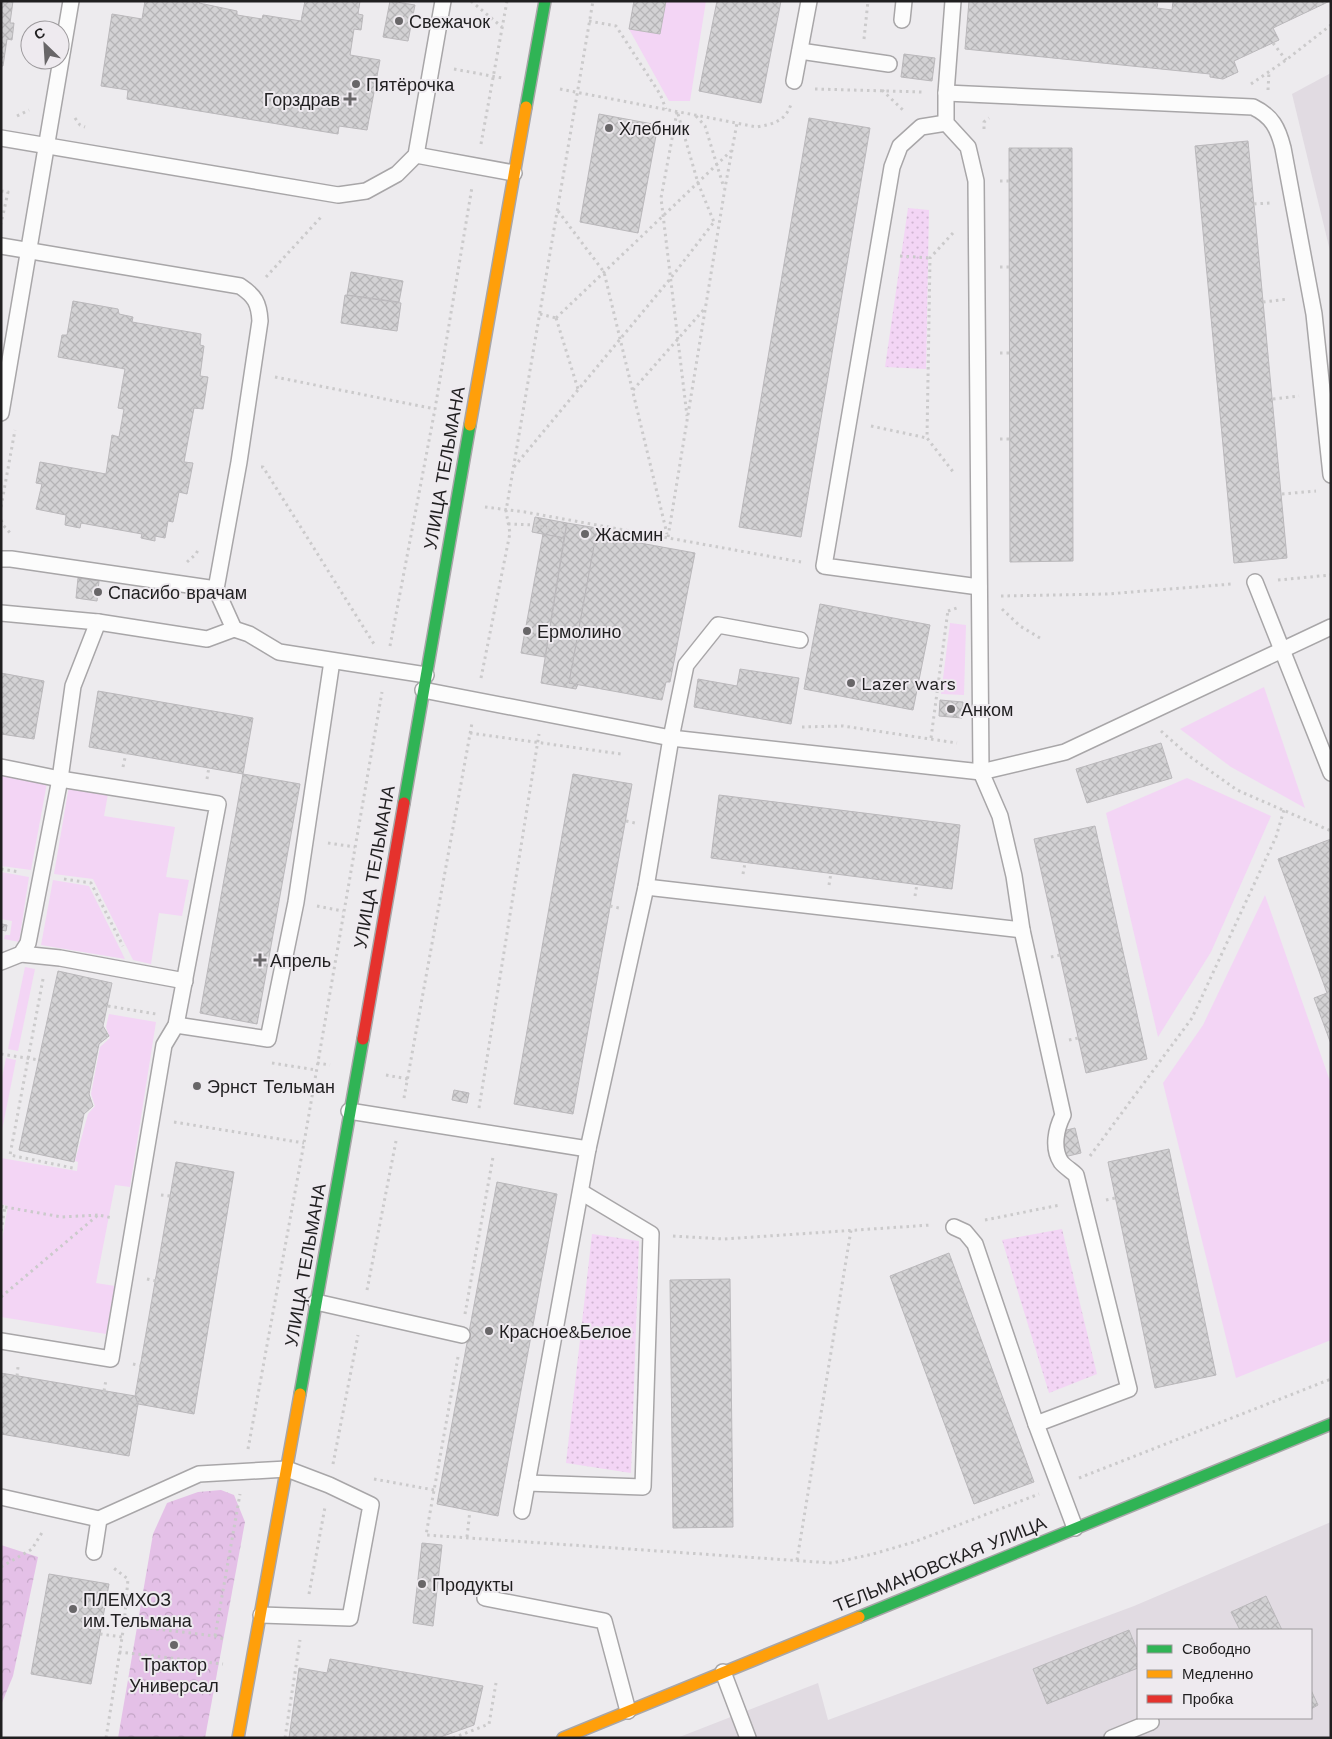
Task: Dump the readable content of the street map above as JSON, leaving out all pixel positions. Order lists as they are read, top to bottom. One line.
{"streets":{"main road":["УЛИЦА ТЕЛЬМАНА","ТЕЛЬМАНОВСКАЯ УЛИЦА"]},"places":{"other":["Свежачок","Пятёрочка","Хлебник","Жасмин","Спасибо врачам","Ермолино","Lazer wars","Анком","Эрнст Тельман","Красное&Белое","Продукты","ПЛЕМХОЗ им.Тельмана","Трактор Универсал"],"health":["Горздрав","Апрель"]},"legend":["Свободно","Медленно","Пробка"],"north":"top left"}
